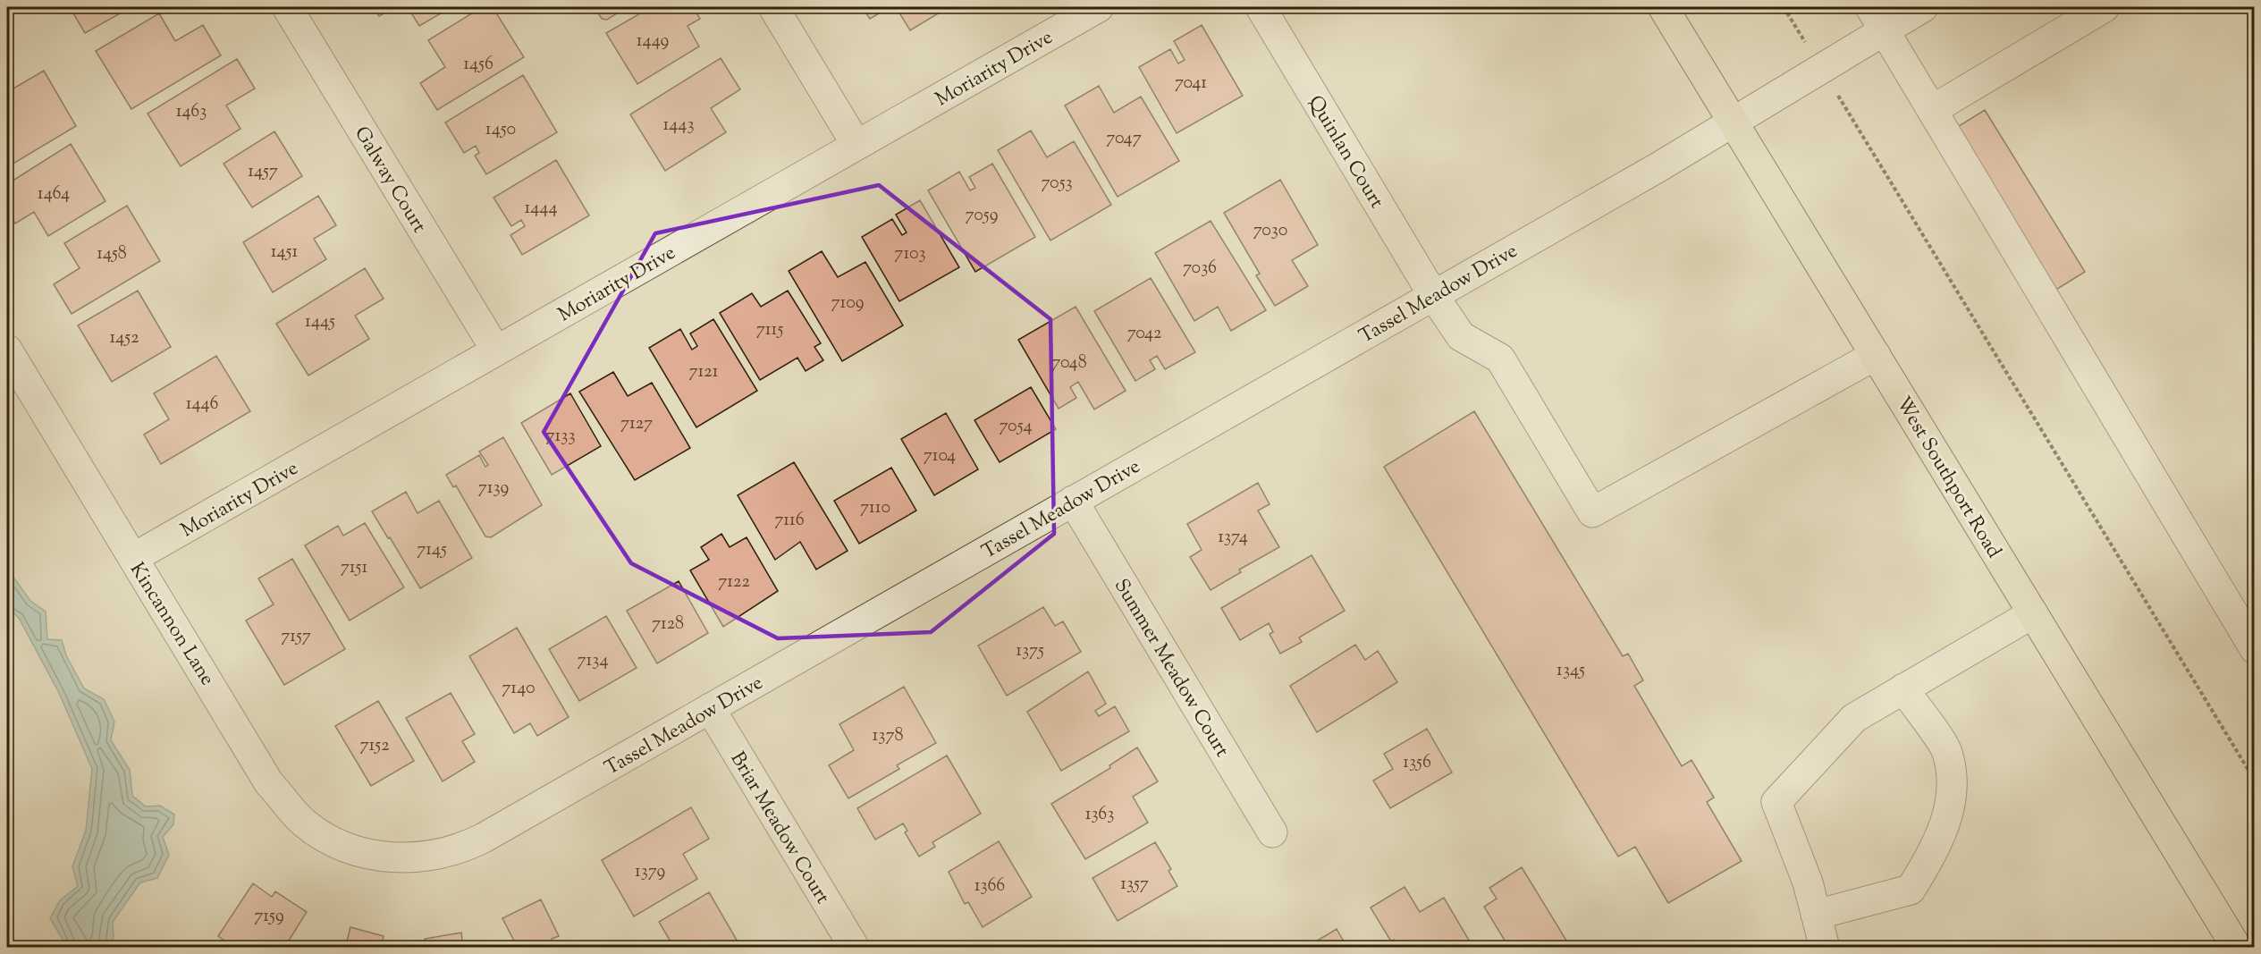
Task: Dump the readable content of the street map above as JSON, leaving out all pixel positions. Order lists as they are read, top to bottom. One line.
{"streets":{"main road":["West Southport Road"],"street":["Moriarity Drive","Quinlan Court","Galway Court","Tassel Meadow Drive","Kincannon Lane","Summer Meadow Court","Briar Meadow Court"]},"crossings":[["Moriarity Drive","Galway Court"],["Moriarity Drive","Kincannon Lane"],["Quinlan Court","Tassel Meadow Drive"],["Quinlan Court","West Southport Road"],["Tassel Meadow Drive","West Southport Road"],["Tassel Meadow Drive","Kincannon Lane"],["Tassel Meadow Drive","Summer Meadow Court"],["Tassel Meadow Drive","Briar Meadow Court"]],"house_numbers":["1449","1456","7041","1463","1443","1450","7047","1457","7053","1464","1444","7059","7030","1451","1458","7103","7036","7109","1445","7115","7042","1452","7048","7121","1446","7127","7054","7133","7104","7139","7110","7116","1374","7145","7151","7122","7128","7157","1375","7134","1345","7140","1378","7152","1356","1363","1379","1357","1366","7159"]}
